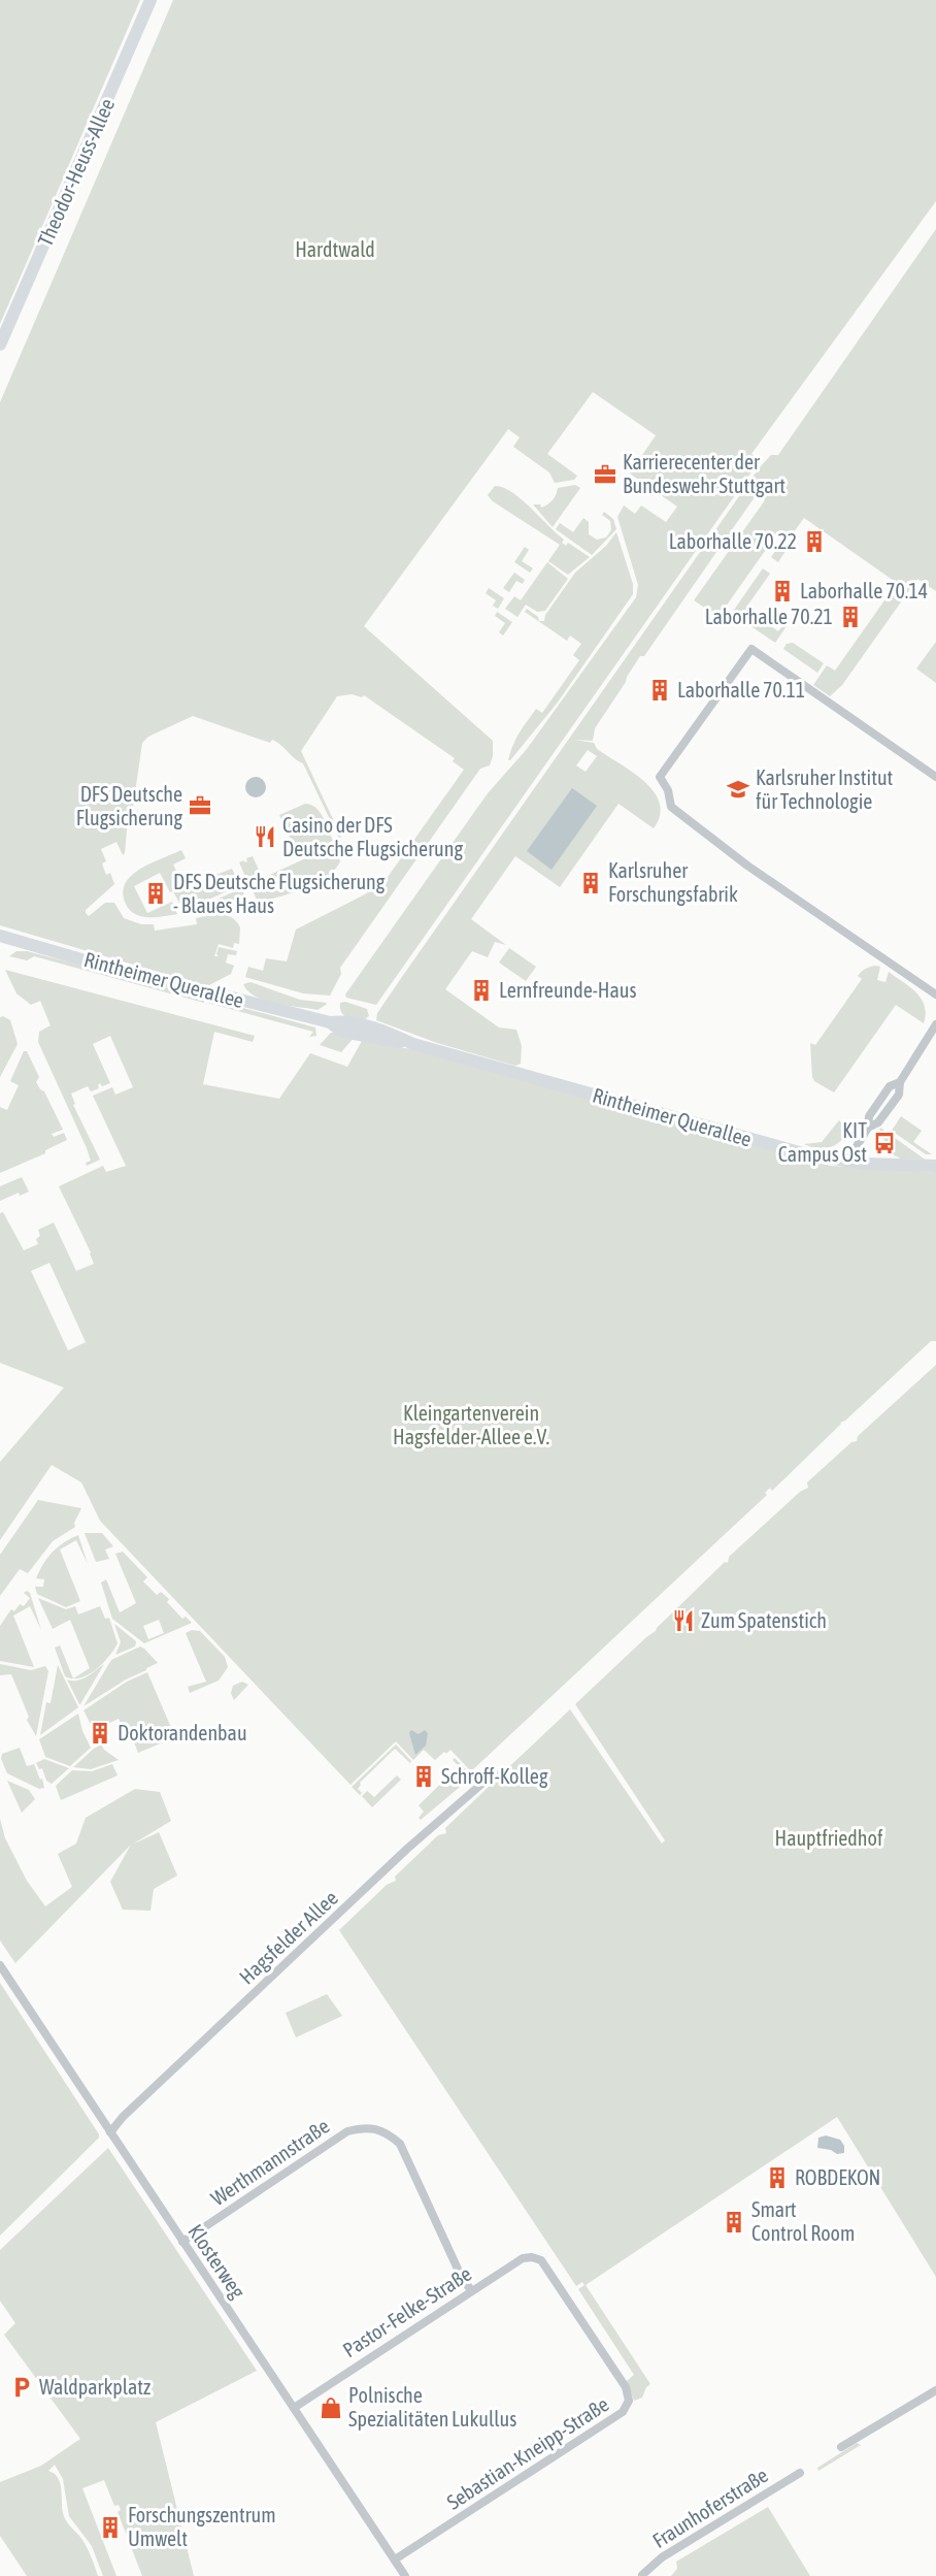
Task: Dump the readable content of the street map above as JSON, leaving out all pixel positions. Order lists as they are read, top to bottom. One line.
{"streets":{"street":["Theodor-Heuss-Allee","Rintheimer Querallee","Hagsfelder Allee","Werthmannstraße","Klosterweg","Pastor-Felke-Straße","Sebastian-Kneipp-Straße","Fraunhoferstraße"]},"crossings":[["Hagsfelder Allee","Klosterweg"],["Werthmannstraße","Klosterweg"],["Werthmannstraße","Pastor-Felke-Straße"],["Klosterweg","Pastor-Felke-Straße"],["Klosterweg","Sebastian-Kneipp-Straße"],["Pastor-Felke-Straße","Sebastian-Kneipp-Straße"]],"parks":["Hardtwald","Kleingartenverein Hagsfelder-Allee e.V.","Hauptfriedhof"],"places":{"office":["Karrierecenter der Bundeswehr Stuttgart","DFS Deutsche Flugsicherung"],"building":["Laborhalle 70.22","Laborhalle 70.14","Laborhalle 70.21","Laborhalle 70.11","Karlsruher Forschungsfabrik","DFS Deutsche Flugsicherung - Blaues Haus","Lernfreunde-Haus","Doktorandenbau","Schroff-Kolleg","ROBDEKON","Smart Control Room","Forschungszentrum Umwelt"],"school or university":["Karlsruher Institut für Technologie"],"restaurant":["Casino der DFS Deutsche Flugsicherung","Zum Spatenstich"],"bus stop":["KIT Campus Ost"],"parking":["Waldparkplatz"],"shop":["Polnische Spezialitäten Lukullus"]}}
